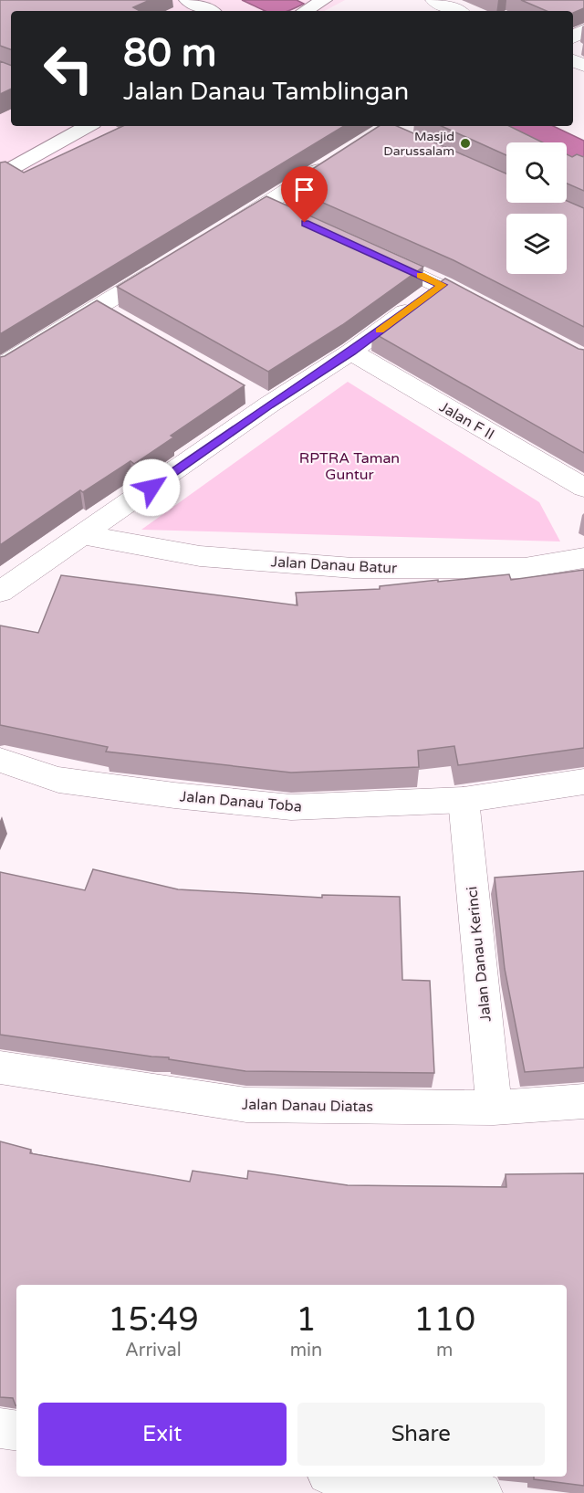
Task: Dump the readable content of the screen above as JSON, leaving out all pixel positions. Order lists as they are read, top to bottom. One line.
{"streets":{"street":["Jalan F II","Jalan Danau Batur","Jalan Danau Toba","Jalan Danau Kerinci","Jalan Danau Diatas"]},"crossings":[["Jalan Danau Toba","Jalan Danau Kerinci"],["Jalan Danau Kerinci","Jalan Danau Diatas"]],"parks":["RPTRA Taman Guntur"],"places":["Masjid Darussalam"],"page":{"turn":["80 m","Jalan Danau Tamblingan"],"eta":["15:49","Arrival","1","min","110","m"],"buttons":["Exit","Share"]}}
